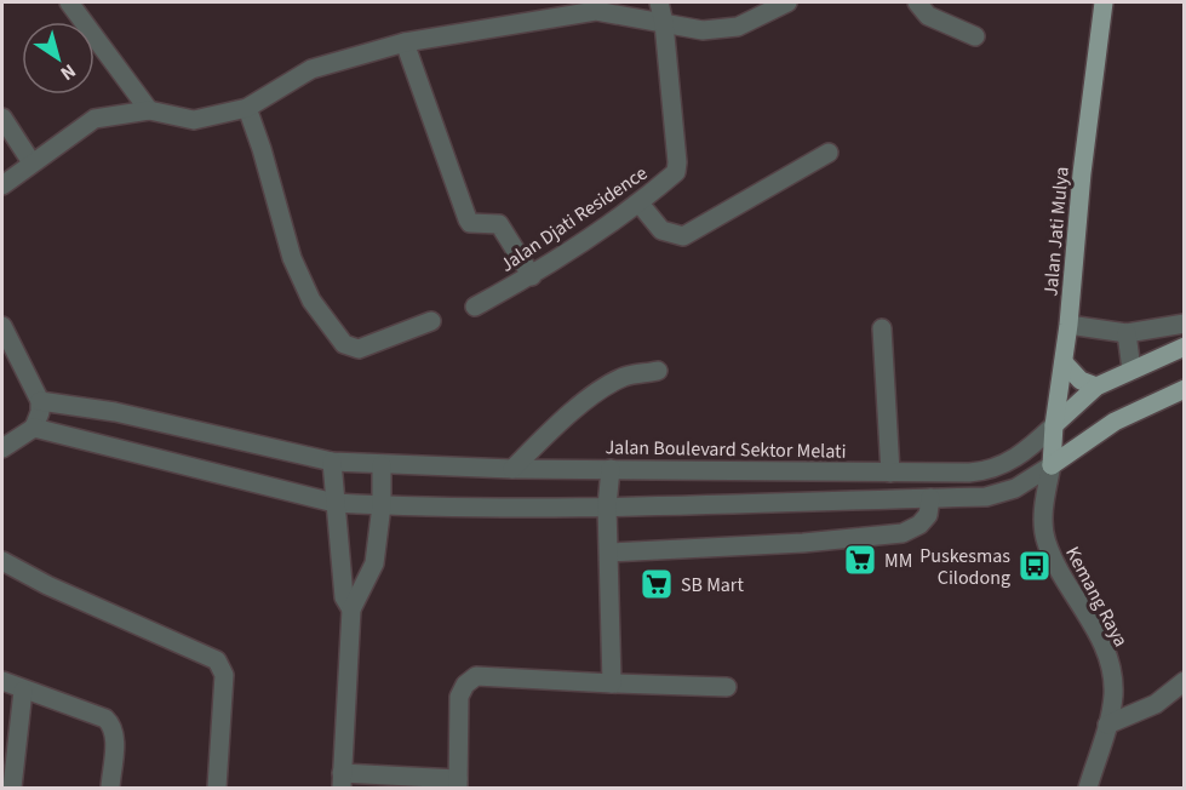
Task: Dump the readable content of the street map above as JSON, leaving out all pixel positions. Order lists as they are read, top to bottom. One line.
{"streets":{"main road":["Jalan Jati Mulya"],"street":["Jalan Djati Residence","Jalan Boulevard Sektor Melati","Kemang Raya"]},"crossings":[["Jalan Jati Mulya","Jalan Boulevard Sektor Melati"],["Jalan Jati Mulya","Kemang Raya"]],"places":{"supermarket":["MM","SB Mart"],"bus stop":["Puskesmas Cilodong"]},"north":"bottom right"}
